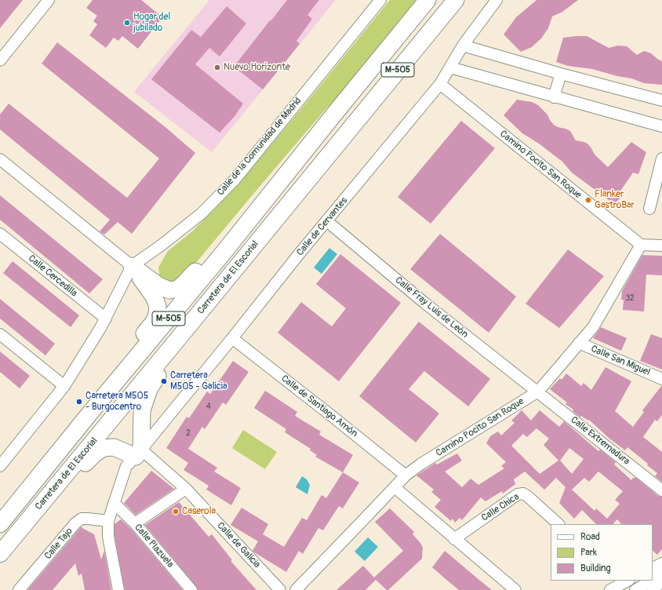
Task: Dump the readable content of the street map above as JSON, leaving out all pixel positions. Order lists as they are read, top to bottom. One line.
{"streets":{"highway":["M-505","Carretera de El Escorial"],"street":["Calle de la Comunidad de Madrid","Camino Pocito San Roque","Calle de Cervantes","Calle Cercedilla","Calle Fray Luis de León","Calle San Miguel","Calle de Santiago Amón","Calle Extremadura","Calle Chica","Calle Tajo","Calle de Galicia","Calle Plazuela"]},"crossings":[["M-505","Calle de la Comunidad de Madrid"],["M-505","Calle de Cervantes"],["M-505","Carretera de El Escorial"],["M-505","Calle de Galicia"],["Calle de la Comunidad de Madrid","Calle Cercedilla"],["Camino Pocito San Roque","Calle de Cervantes"],["Camino Pocito San Roque","Calle Fray Luis de León"],["Camino Pocito San Roque","Calle San Miguel"],["Camino Pocito San Roque","Calle de Santiago Amón"],["Camino Pocito San Roque","Calle Extremadura"],["Calle de Cervantes","Calle Fray Luis de León"],["Calle de Cervantes","Calle de Santiago Amón"],["Calle de Cervantes","Calle Tajo"],["Calle de Cervantes","Calle de Galicia"],["Calle de Cervantes","Calle Plazuela"],["Calle Fray Luis de León","Calle Extremadura"]],"places":["Hogar del jubilado","Nuevo Horizonte","Flanker GastroBar","Carretera M505 - Galicia","Carretera M505 - Burgocentro","Caserola"],"house_numbers":["32","4","2"],"legend":["Road","Park","Building"]}
